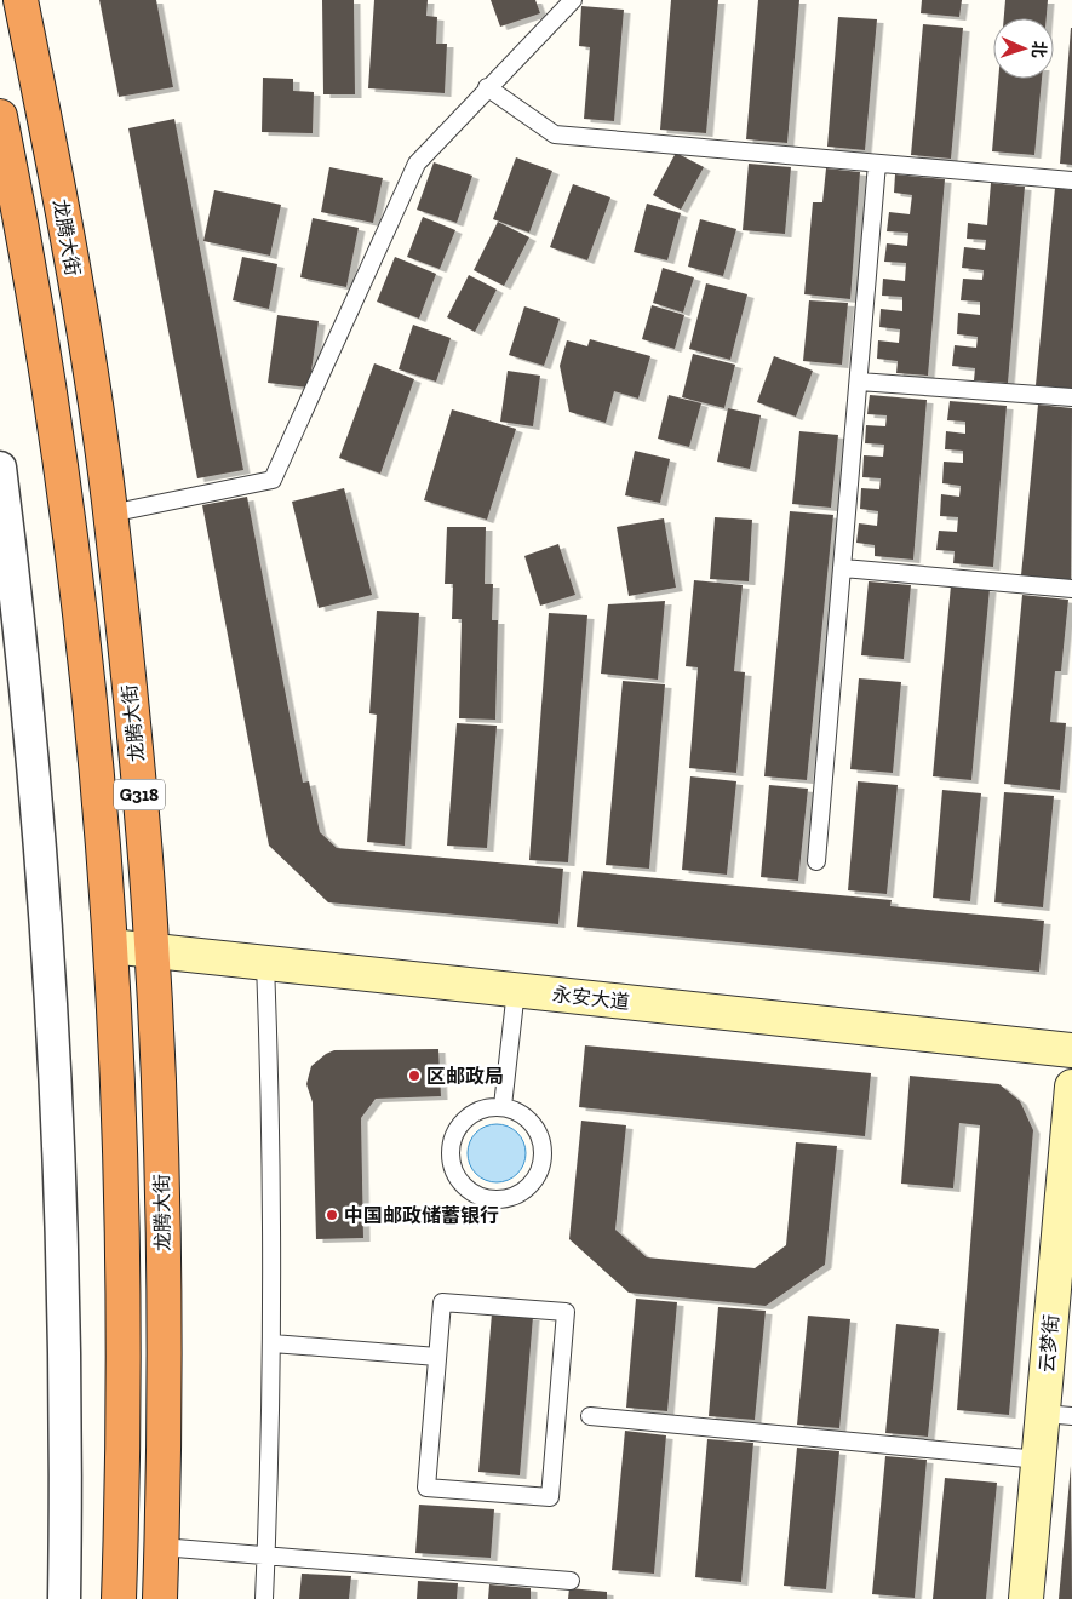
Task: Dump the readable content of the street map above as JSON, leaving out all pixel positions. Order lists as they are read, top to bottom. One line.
{"streets":{"highway":["龙腾大街","G318"],"street":["永安大道","云梦街"]},"crossings":[["龙腾大街","永安大道"]],"places":["区邮政局","中国邮政储蓄银行"],"north":"right"}
